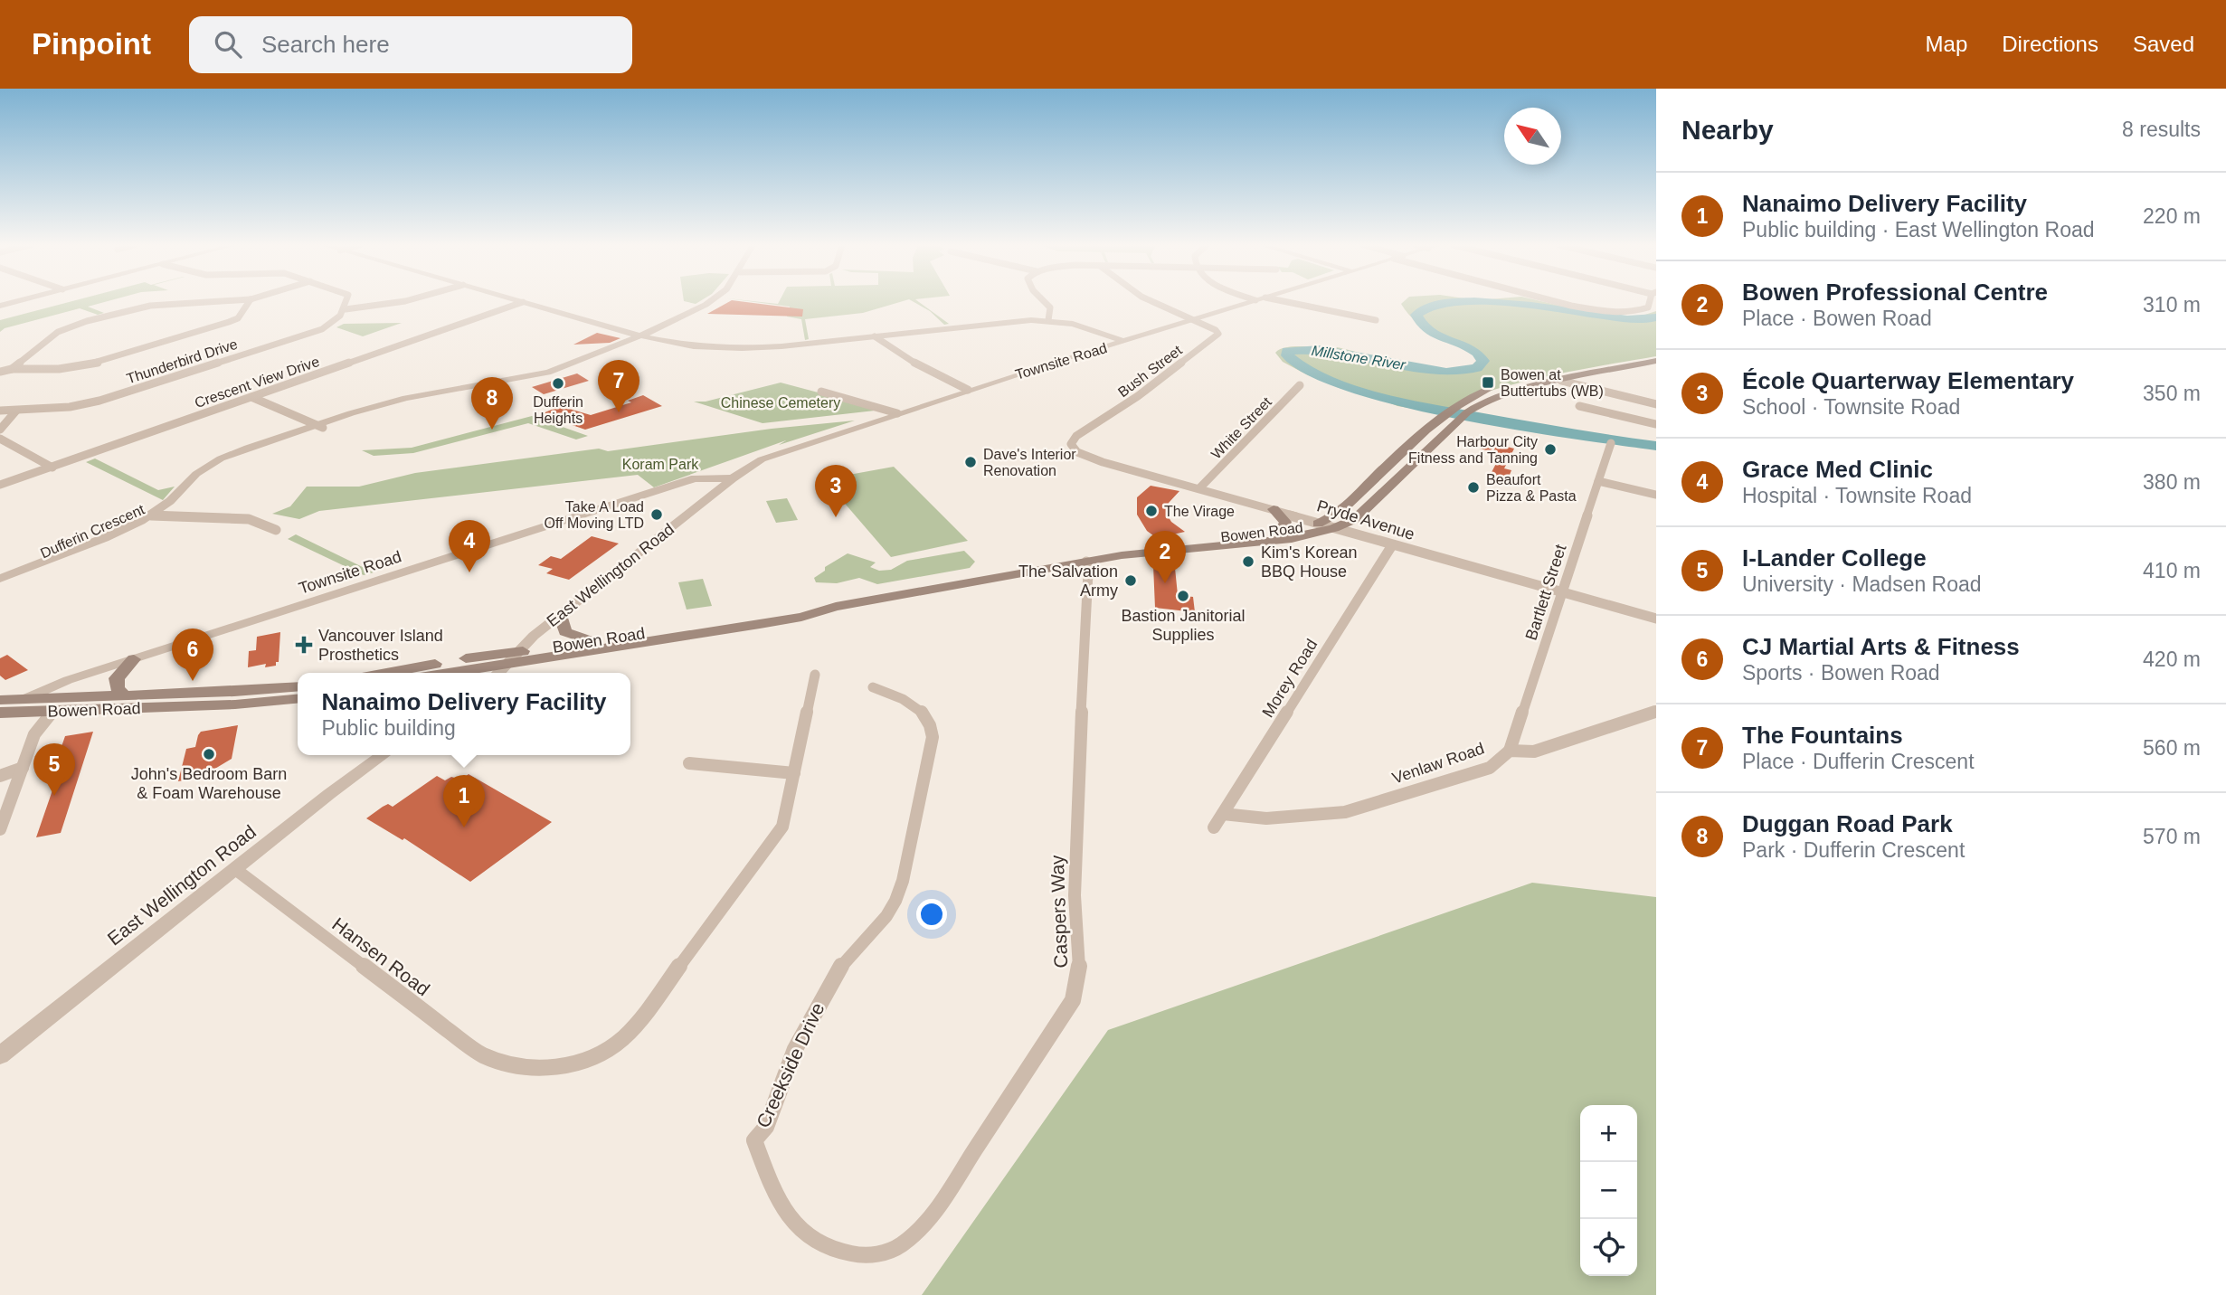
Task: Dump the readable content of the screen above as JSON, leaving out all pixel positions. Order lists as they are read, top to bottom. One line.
{"streets":{"main road":["Bowen Road"],"street":["Thunderbird Drive","Townsite Road","Bush Street","Crescent View Drive","White Street","Pryde Avenue","Dufferin Crescent","East Wellington Road","Bartlett Street","Morey Road","Venlaw Road","Caspers Way","Hansen Road","Creekside Drive"]},"crossings":[["Townsite Road","Bush Street"],["Townsite Road","Bowen Road"],["Townsite Road","East Wellington Road"],["Bush Street","Pryde Avenue"],["White Street","Pryde Avenue"],["Pryde Avenue","Bowen Road"],["Pryde Avenue","Bartlett Street"],["Pryde Avenue","Morey Road"],["Bowen Road","East Wellington Road"],["Bowen Road","Caspers Way"],["East Wellington Road","Hansen Road"],["Bartlett Street","Venlaw Road"],["Morey Road","Venlaw Road"],["Caspers Way","Creekside Drive"]],"water":["Millstone River"],"parks":["Chinese Cemetery","Koram Park"],"places":{"transit":["Bowen at Buttertubs (WB)"],"other":["Dufferin Heights","Harbour City Fitness and Tanning","Dave's Interior Renovation","Beaufort Pizza & Pasta","The Virage","Take A Load Off Moving LTD","Kim's Korean BBQ House","The Salvation Army","Bastion Janitorial Supplies","John's Bedroom Barn & Foam Warehouse"],"health":["Vancouver Island Prosthetics"]},"north":"top left","page":{"header":"Pinpoint","search":"Search here","nav":["Map","Directions","Saved"],"heading":["Nearby","8 results"],"list":[{"mark":"1","name":"Nanaimo Delivery Facility","note":"Public building · East Wellington Road","value":"220 m"},{"mark":"2","name":"Bowen Professional Centre","note":"Place · Bowen Road","value":"310 m"},{"mark":"3","name":"École Quarterway Elementary","note":"School · Townsite Road","value":"350 m"},{"mark":"4","name":"Grace Med Clinic","note":"Hospital · Townsite Road","value":"380 m"},{"mark":"5","name":"I-Lander College","note":"University · Madsen Road","value":"410 m"},{"mark":"6","name":"CJ Martial Arts & Fitness","note":"Sports · Bowen Road","value":"420 m"},{"mark":"7","name":"The Fountains","note":"Place · Dufferin Crescent","value":"560 m"},{"mark":"8","name":"Duggan Road Park","note":"Park · Dufferin Crescent","value":"570 m"}],"pins":["7","8","3","4","2","6","5","1"],"popup":["Nanaimo Delivery Facility","Public building"],"map_buttons":["+","−"]}}
